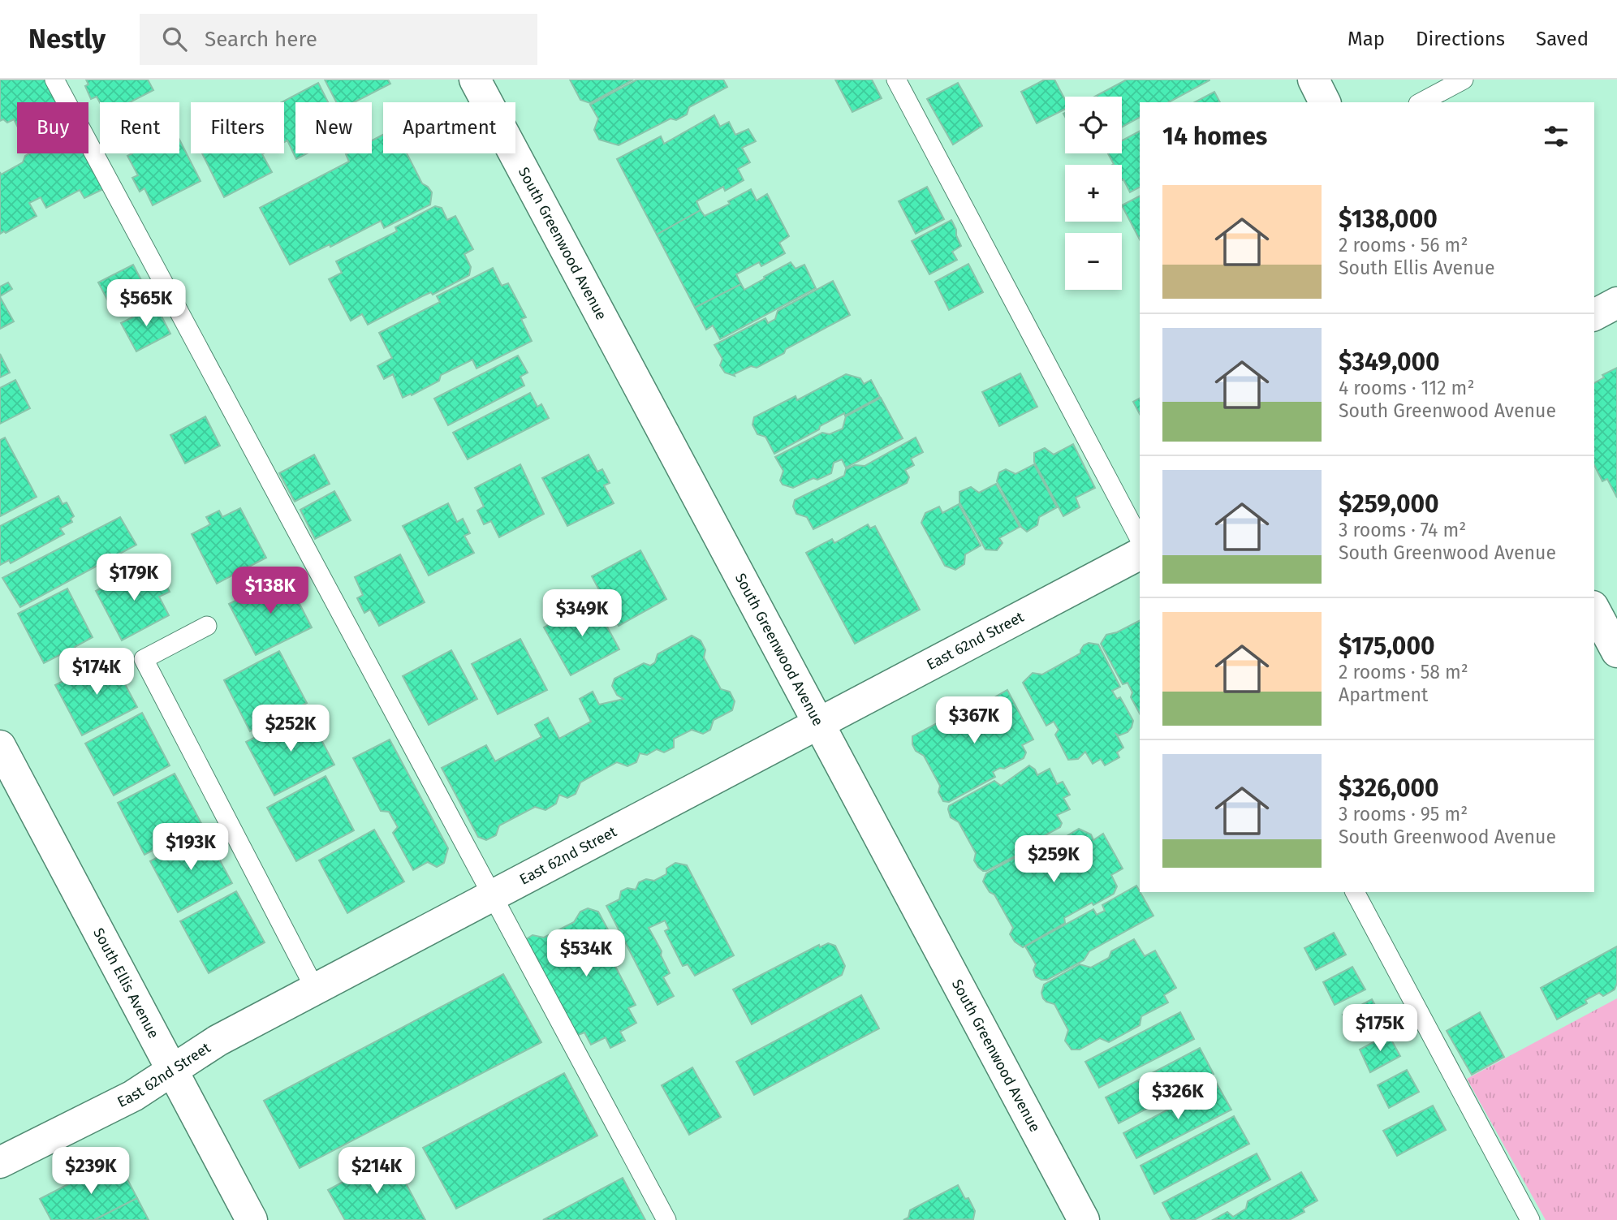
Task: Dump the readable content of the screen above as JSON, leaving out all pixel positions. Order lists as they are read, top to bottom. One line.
{"streets":{"street":["South Greenwood Avenue","East 62nd Street","South Ellis Avenue"]},"crossings":[["South Greenwood Avenue","East 62nd Street"],["East 62nd Street","South Ellis Avenue"]],"page":{"header":"Nestly","search":"Search here","nav":["Map","Directions","Saved"],"map_buttons":["+","−"],"chip":["Buy","Rent","Filters","New","Apartment"],"heading":"14 homes","list":[{"name":"$138,000","note":"2 rooms · 56 m² · South Ellis Avenue"},{"name":"$349,000","note":"4 rooms · 112 m² · South Greenwood Avenue"},{"name":"$259,000","note":"3 rooms · 74 m² · South Greenwood Avenue"},{"name":"$175,000","note":"2 rooms · 58 m² · Apartment"},{"name":"$326,000","note":"3 rooms · 95 m² · South Greenwood Avenue"}],"price":["$565K","$179K","$138K","$349K","$174K","$367K","$252K","$193K","$259K","$534K","$175K","$326K","$239K","$214K"]}}
